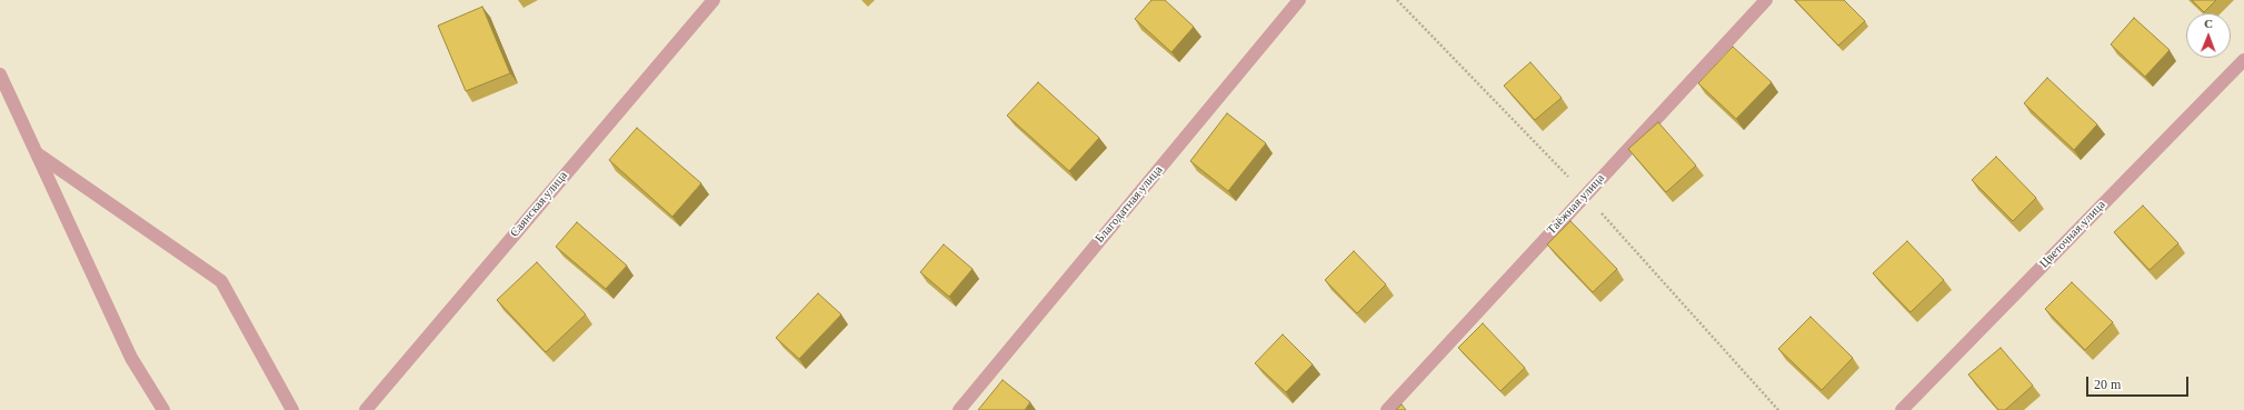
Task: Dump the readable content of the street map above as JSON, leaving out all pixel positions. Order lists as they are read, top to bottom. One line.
{"streets":{"street":["Саянская улица","Благодатная улица","Таёжная улица","Цветочная улица"]},"scale_bar":"20 m","north":"top"}
